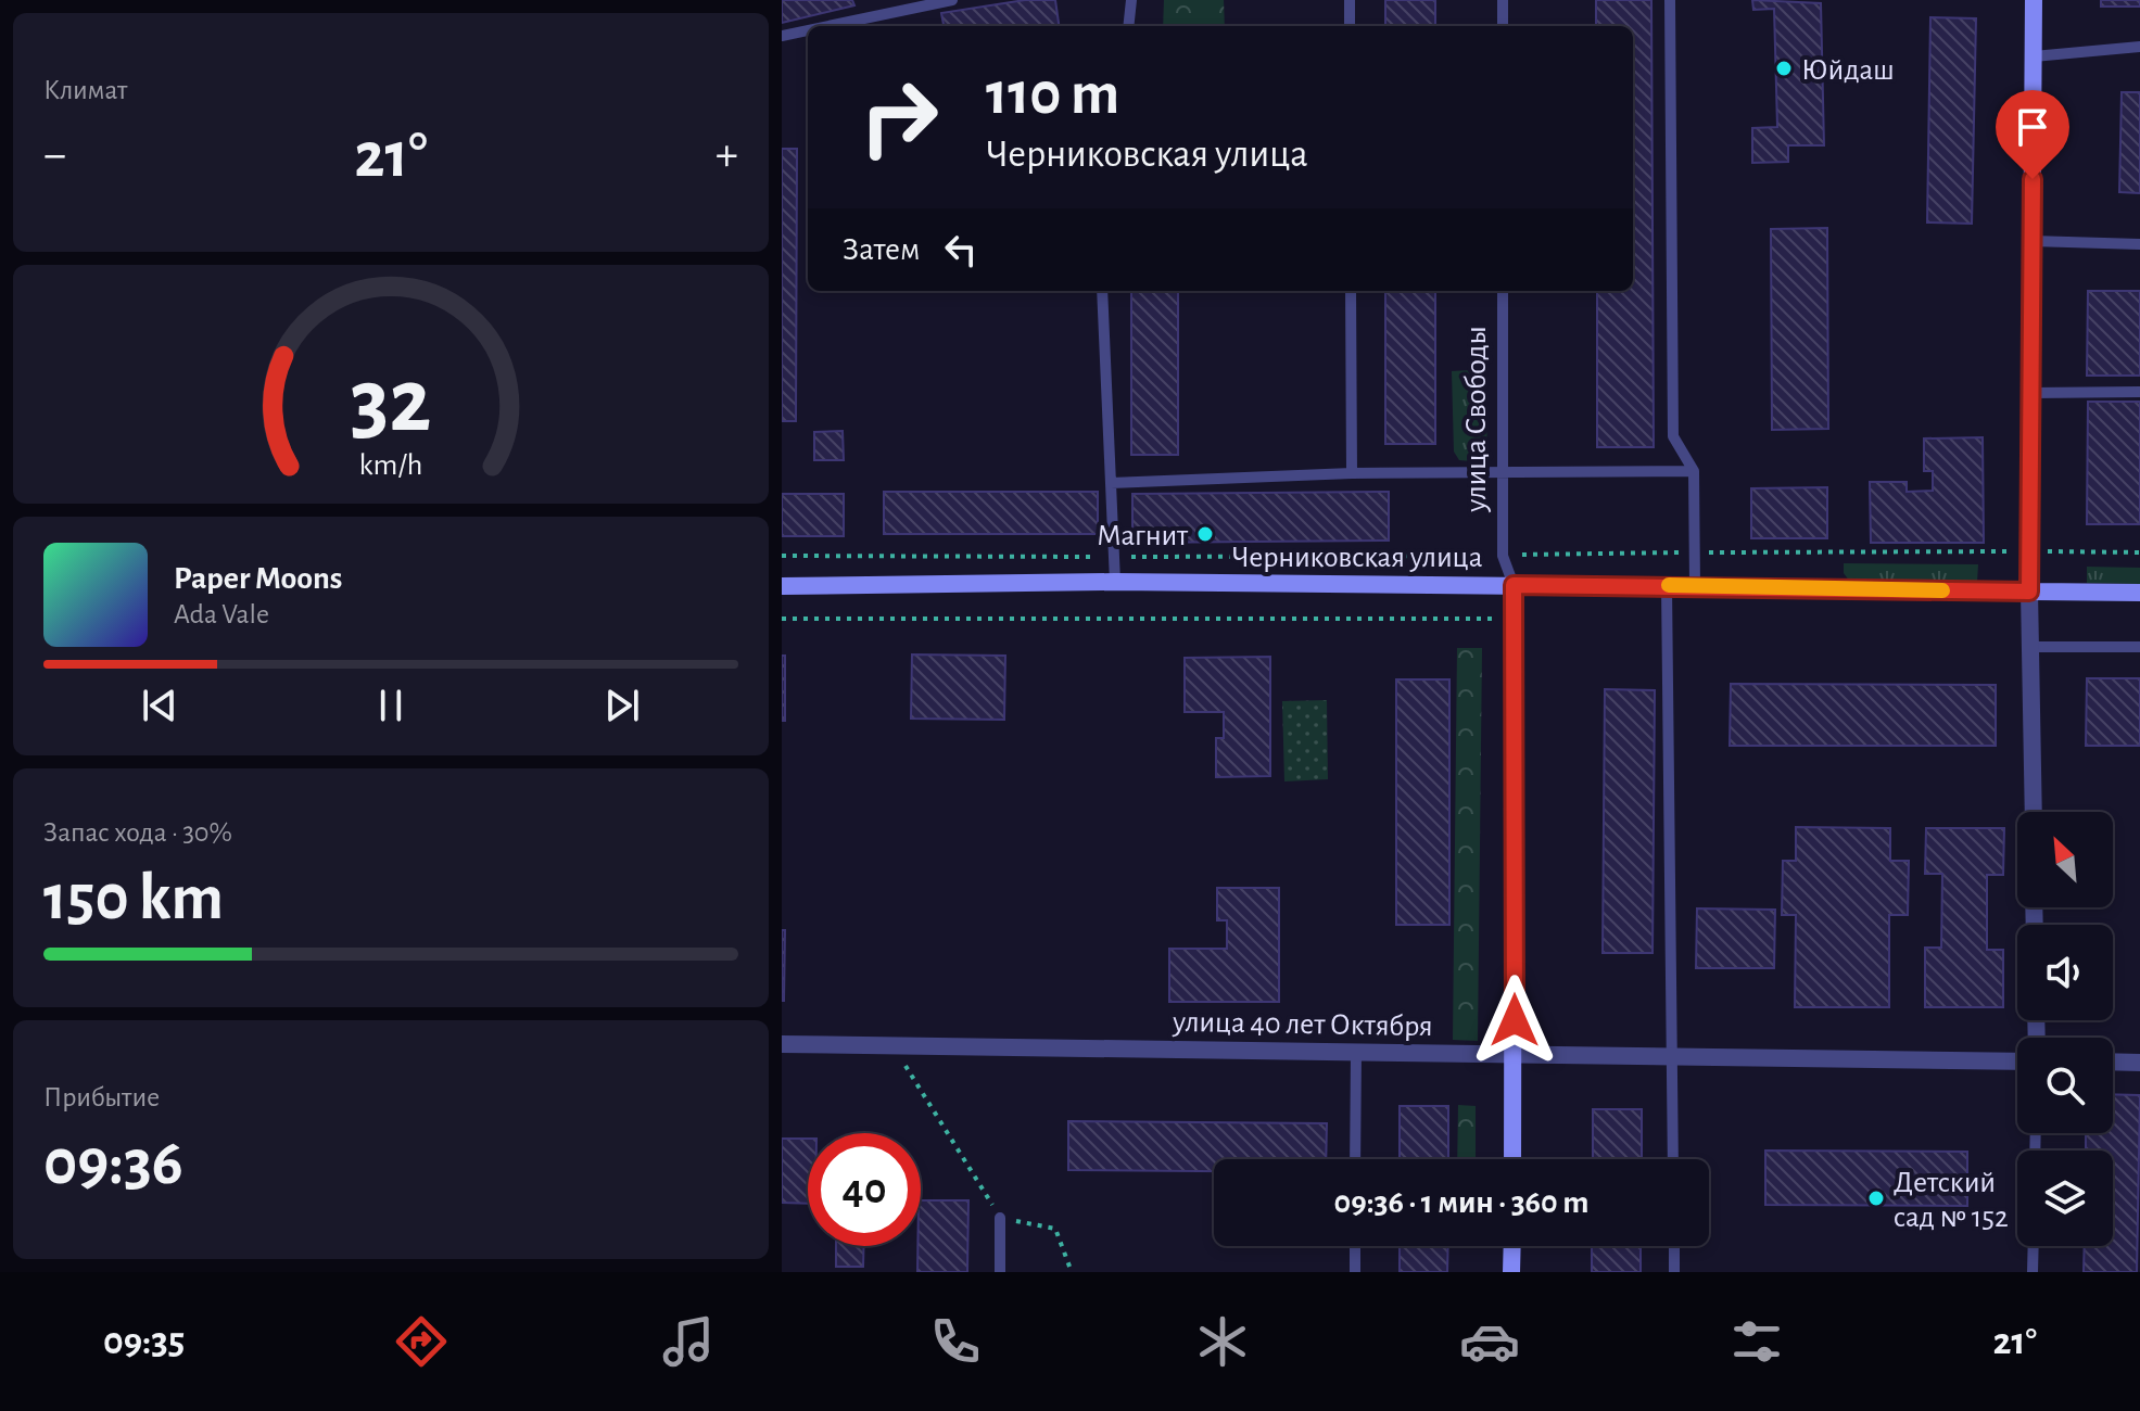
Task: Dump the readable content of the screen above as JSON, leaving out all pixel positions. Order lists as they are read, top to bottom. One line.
{"streets":{"street":["улица Свободы","Черниковская улица","улица 40 лет Октября"]},"crossings":[["улица Свободы","Черниковская улица"],["улица Свободы","улица 40 лет Октября"]],"places":["Юйдаш","Магнит","Детский сад № 152"],"north":"top left","page":{"tile":["Климат",["Запас хода · 30%","150 km"],["Прибытие","09:36"]],"turn":["110 m","Черниковская улица"],"heat":["−","21°","+"],"then":"Затем","song":["Paper Moons","Ada Vale"],"limit":"40","trip":"09:36 · 1 мин · 360 m","tabs":["09:35","21°"],"gauge":["32","km/h"]}}
